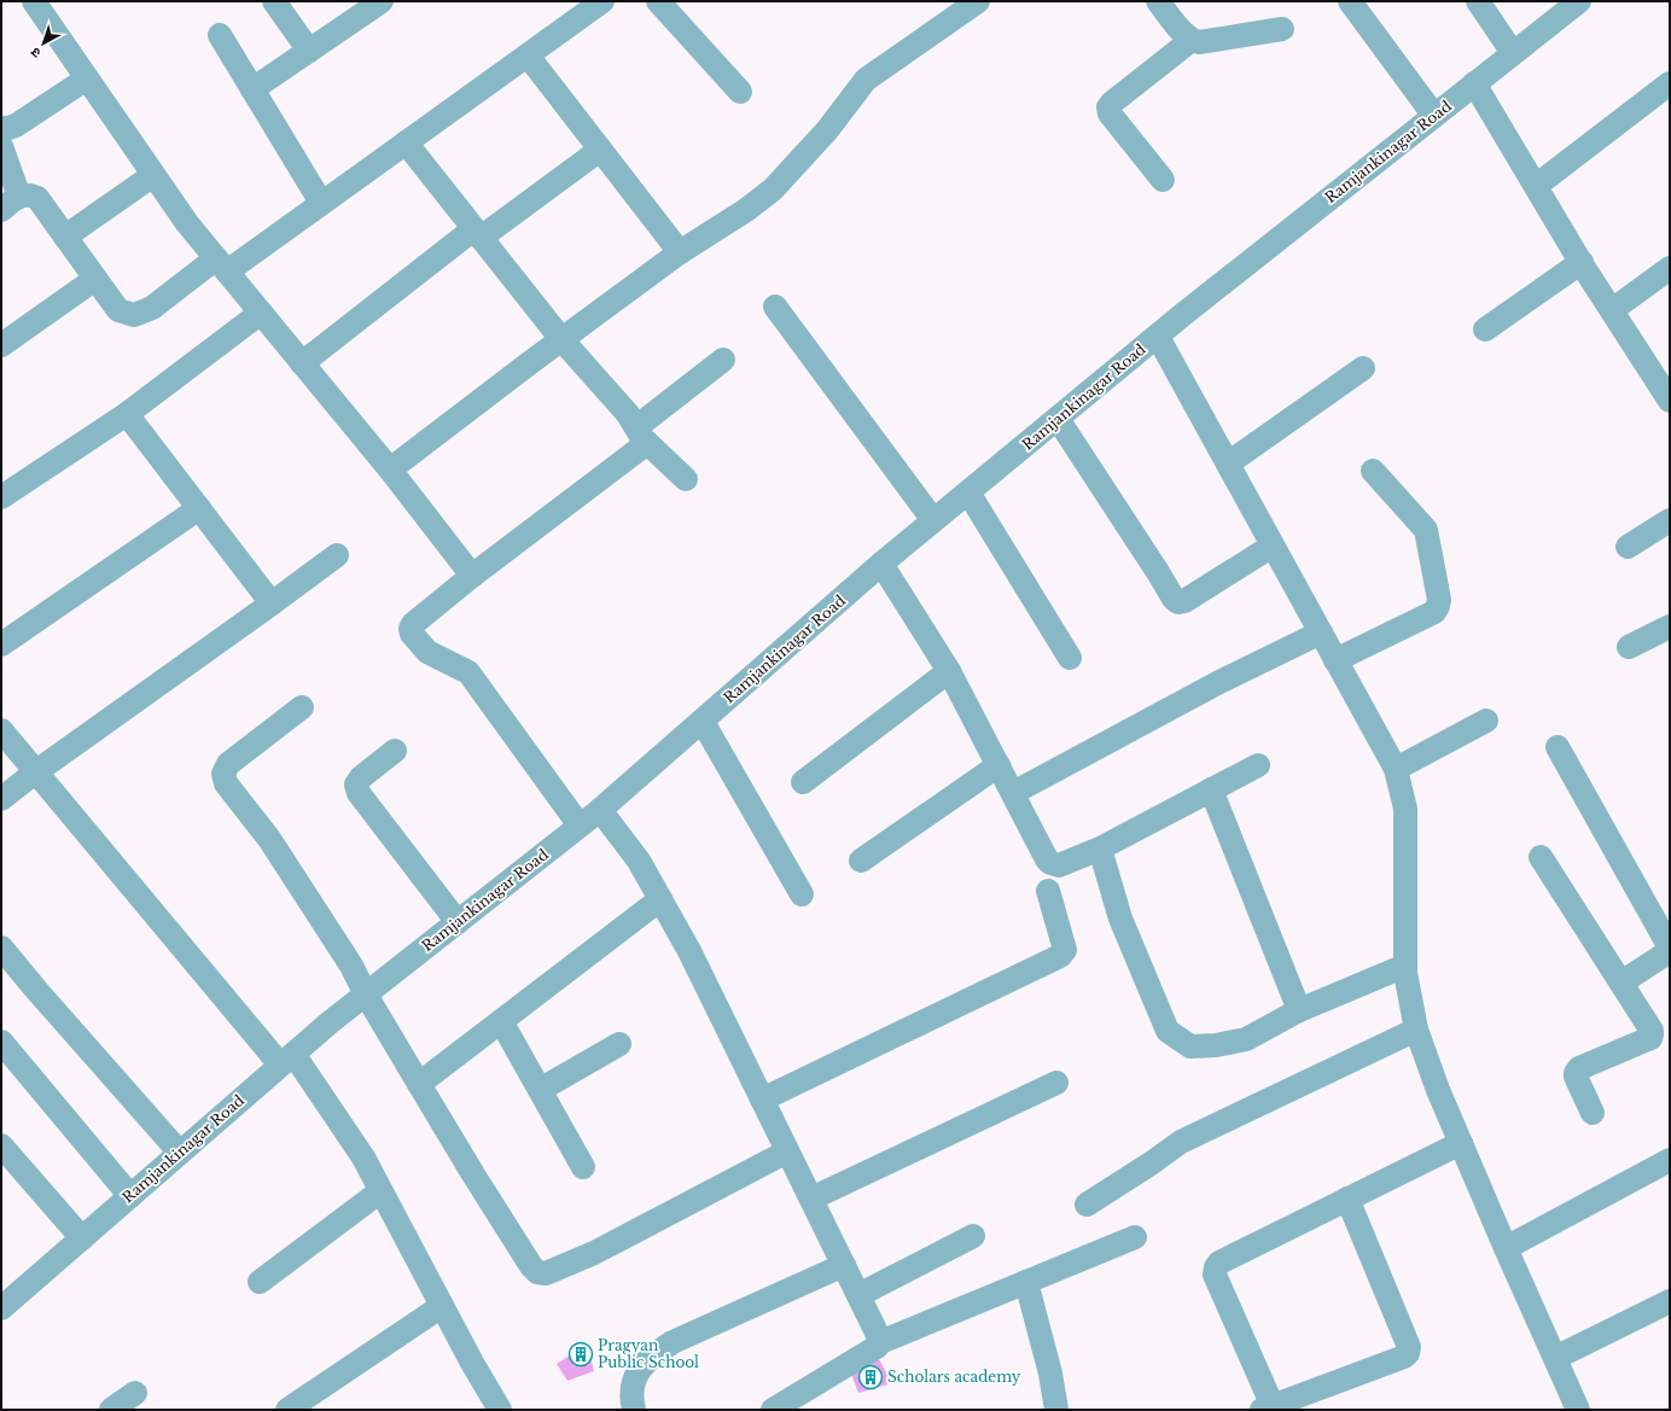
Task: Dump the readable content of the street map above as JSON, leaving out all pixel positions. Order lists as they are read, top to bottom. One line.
{"streets":{"street":["Ramjankinagar Road"]},"places":{"building":["Pragyan Public School","Scholars academy"]},"north":"bottom left"}
